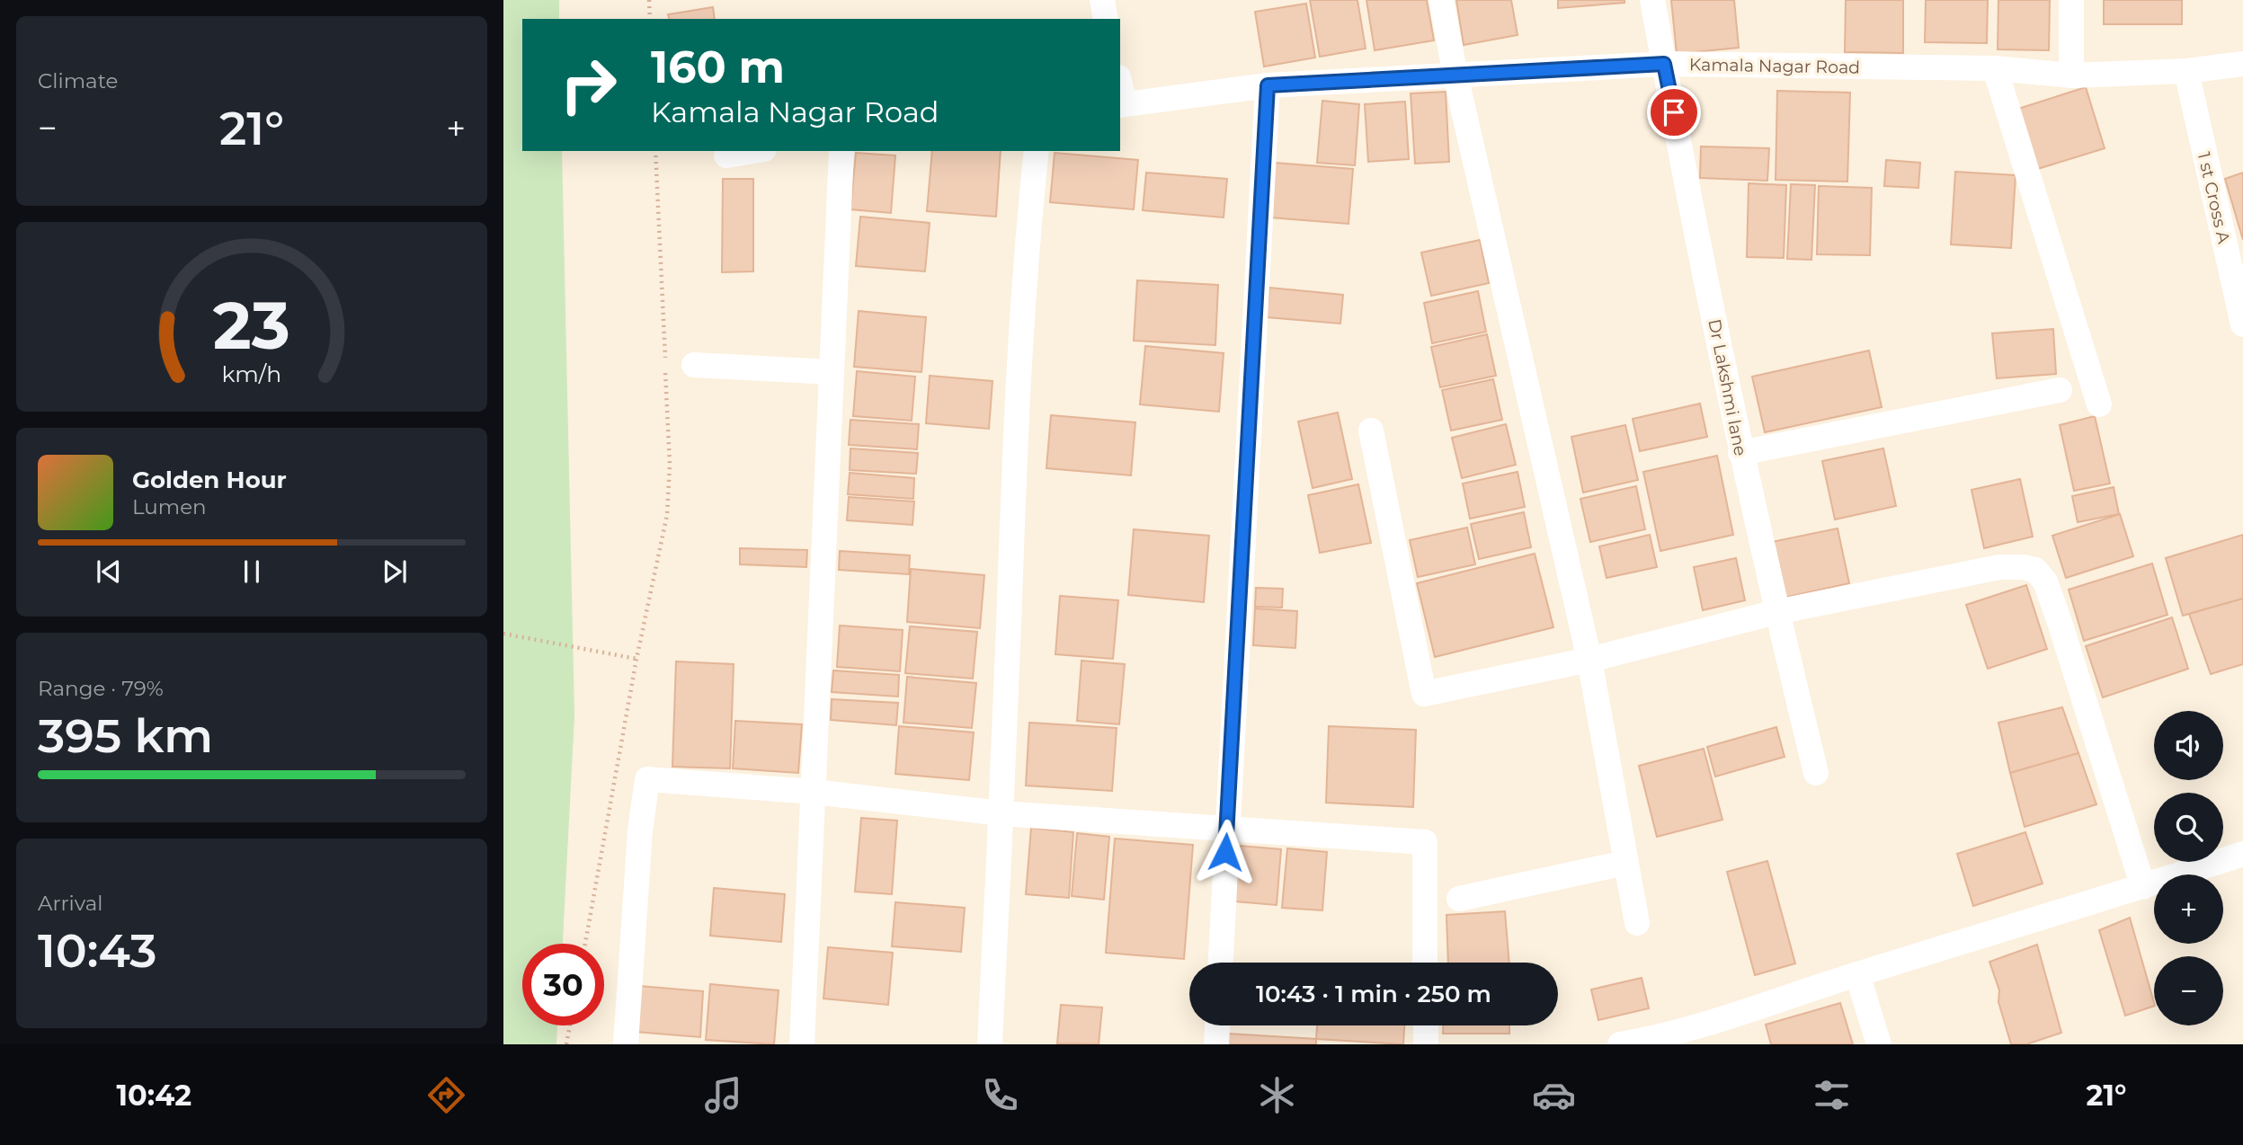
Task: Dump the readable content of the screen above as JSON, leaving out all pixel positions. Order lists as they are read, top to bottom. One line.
{"streets":{"street":["Kamala Nagar Road","1 st Cross A","Dr Lakshmi lane"]},"crossings":[["Kamala Nagar Road","1 st Cross A"],["Kamala Nagar Road","Dr Lakshmi lane"]],"page":{"tile":["Climate",["Range · 79%","395 km"],["Arrival","10:43"]],"turn":["160 m","Kamala Nagar Road"],"heat":["−","21°","+"],"song":["Golden Hour","Lumen"],"map_buttons":["+","−"],"limit":"30","trip":"10:43 · 1 min · 250 m","tabs":["10:42","21°"],"gauge":["23","km/h"]}}
